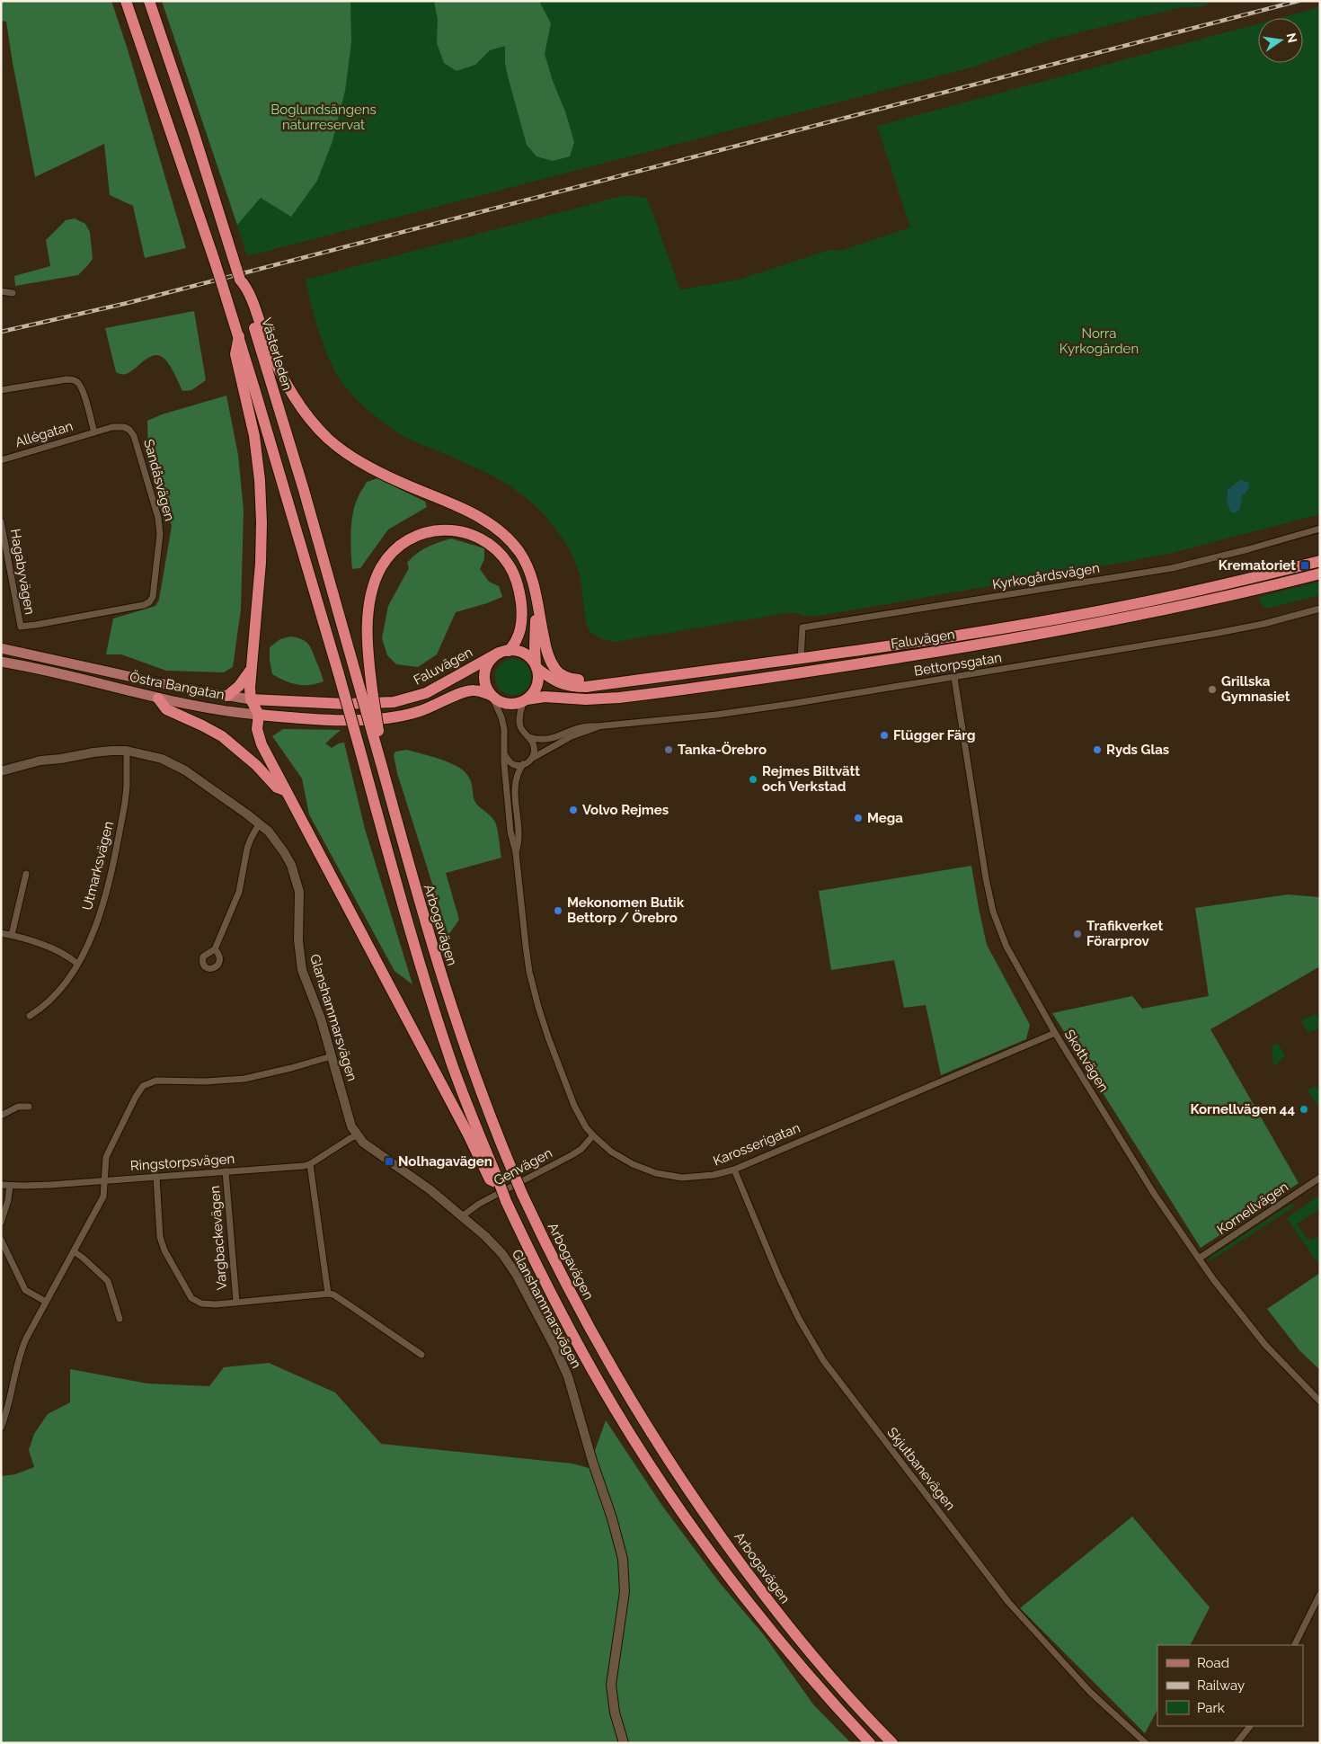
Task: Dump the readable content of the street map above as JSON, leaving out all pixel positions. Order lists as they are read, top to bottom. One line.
{"streets":{"highway":["Västerleden","Faluvägen","Östra Bangatan","Arbogavägen"],"street":["Allégatan","Sandåsvägen","Hagabyvägen","Kyrkogårdsvägen","Bettorpsgatan","Utmarksvägen","Glanshammarsvägen","Skottvägen","Karosserigatan","Ringstorpsvägen","Genvägen","Kornellvägen","Vargbackevägen","Skjutbanevägen"]},"crossings":[["Västerleden","Arbogavägen"],["Allégatan","Sandåsvägen"],["Sandåsvägen","Hagabyvägen"],["Kyrkogårdsvägen","Faluvägen"],["Faluvägen","Östra Bangatan"],["Faluvägen","Karosserigatan"],["Bettorpsgatan","Skottvägen"],["Utmarksvägen","Glanshammarsvägen"],["Glanshammarsvägen","Ringstorpsvägen"],["Glanshammarsvägen","Genvägen"],["Skottvägen","Karosserigatan"],["Skottvägen","Kornellvägen"],["Karosserigatan","Genvägen"],["Karosserigatan","Skjutbanevägen"],["Ringstorpsvägen","Vargbackevägen"]],"parks":["Boglundsängens naturreservat","Norra Kyrkogården"],"places":{"transit":["Krematoriet","Nolhagavägen"],"other":["Grillska Gymnasiet","Flügger Färg","Tanka-Örebro","Ryds Glas","Rejmes Biltvätt och Verkstad","Volvo Rejmes","Mega","Mekonomen Butik Bettorp / Örebro","Trafikverket Förarprov","Kornellvägen 44"]},"legend":["Road","Railway","Park"],"north":"right"}
